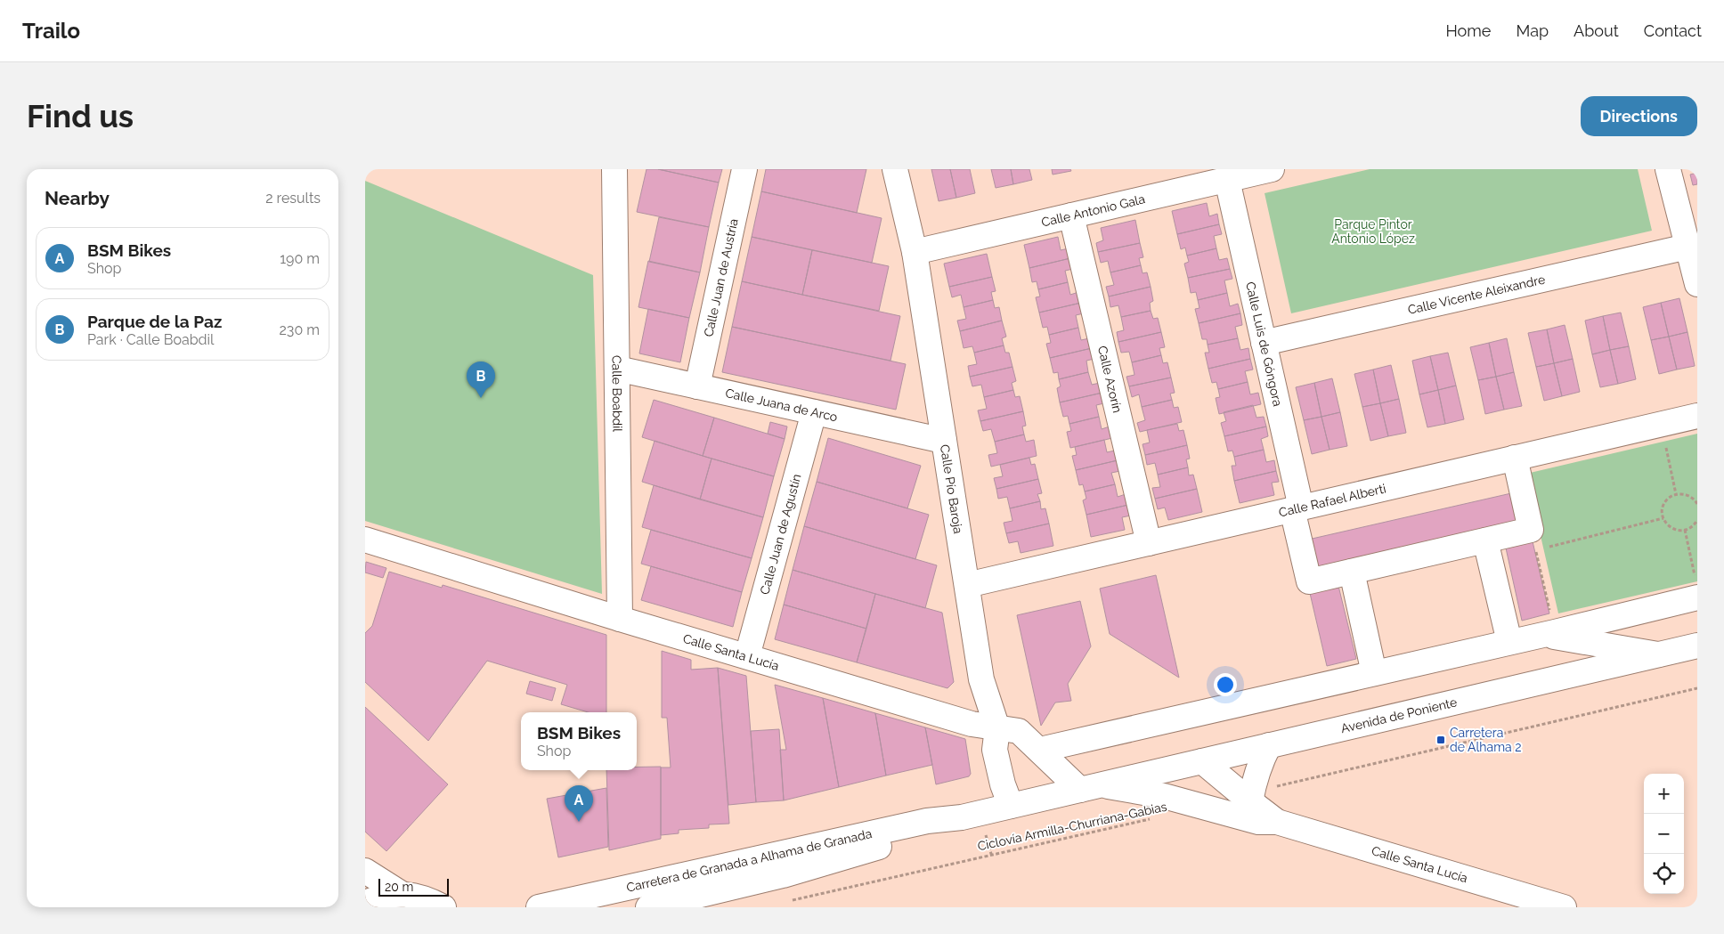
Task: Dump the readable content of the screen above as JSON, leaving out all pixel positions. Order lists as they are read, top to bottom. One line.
{"streets":{"street":["Calle Antonio Gala","Calle Juan de Austria","Calle Vicente Aleixandre","Calle Luis de Góngora","Calle Azorín","Calle Boabdil","Calle Juana de Arco","Calle Pío Baroja","Calle Rafael Alberti","Calle Juan de Agustín","Calle Santa Lucía","Avenida de Poniente","Carretera de Granada a Alhama de Granada"],"path":["Ciclovía Armilla-Churriana-Gabias"]},"crossings":[["Calle Antonio Gala","Calle Luis de Góngora"],["Calle Antonio Gala","Calle Azorín"],["Calle Antonio Gala","Calle Pío Baroja"],["Calle Juan de Austria","Calle Juana de Arco"],["Calle Vicente Aleixandre","Calle Luis de Góngora"],["Calle Luis de Góngora","Calle Rafael Alberti"],["Calle Azorín","Calle Rafael Alberti"],["Calle Boabdil","Calle Juana de Arco"],["Calle Boabdil","Calle Santa Lucía"],["Calle Juana de Arco","Calle Pío Baroja"],["Calle Juana de Arco","Calle Juan de Agustín"],["Calle Pío Baroja","Calle Rafael Alberti"],["Calle Pío Baroja","Calle Santa Lucía"],["Calle Pío Baroja","Carretera de Granada a Alhama de Granada"],["Calle Juan de Agustín","Calle Santa Lucía"],["Calle Santa Lucía","Avenida de Poniente"],["Calle Santa Lucía","Carretera de Granada a Alhama de Granada"],["Avenida de Poniente","Carretera de Granada a Alhama de Granada"]],"parks":["Parque Pintor Antonio López"],"places":{"transit":["Carretera de Alhama 2"]},"scale_bar":"20 m","page":{"header":"Trailo","nav":["Home","Map","About","Contact"],"buttons":"Directions","title":"Find us","heading":["Nearby","2 results"],"list":[{"mark":"A","name":"BSM Bikes","note":"Shop","value":"190 m"},{"mark":"B","name":"Parque de la Paz","note":"Park · Calle Boabdil","value":"230 m"}],"pins":["B","A"],"popup":["BSM Bikes","Shop"],"map_buttons":["+","−"],"scale":"20 m"}}
